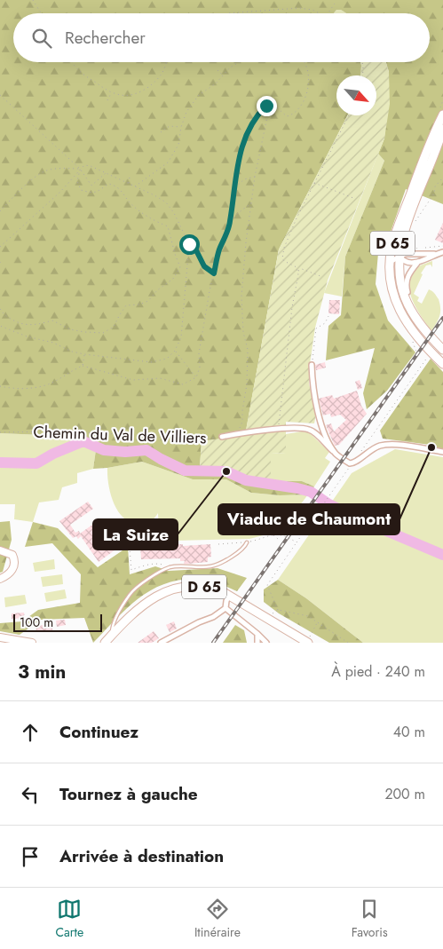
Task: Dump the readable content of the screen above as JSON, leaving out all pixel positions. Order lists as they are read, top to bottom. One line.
{"streets":{"main road":["D 65"],"street":["Chemin du Val de Villiers"]},"places":["Viaduc de Chaumont","La Suize"],"scale_bar":"100 m","north":"bottom right","page":{"search":"Rechercher","scale":"100 m","heading":["3 min","À pied · 240 m"],"list":[["Continuez","40 m"],["Tournez à gauche","200 m"],"Arrivée à destination"],"nav":["Carte","Itinéraire","Favoris"]}}
